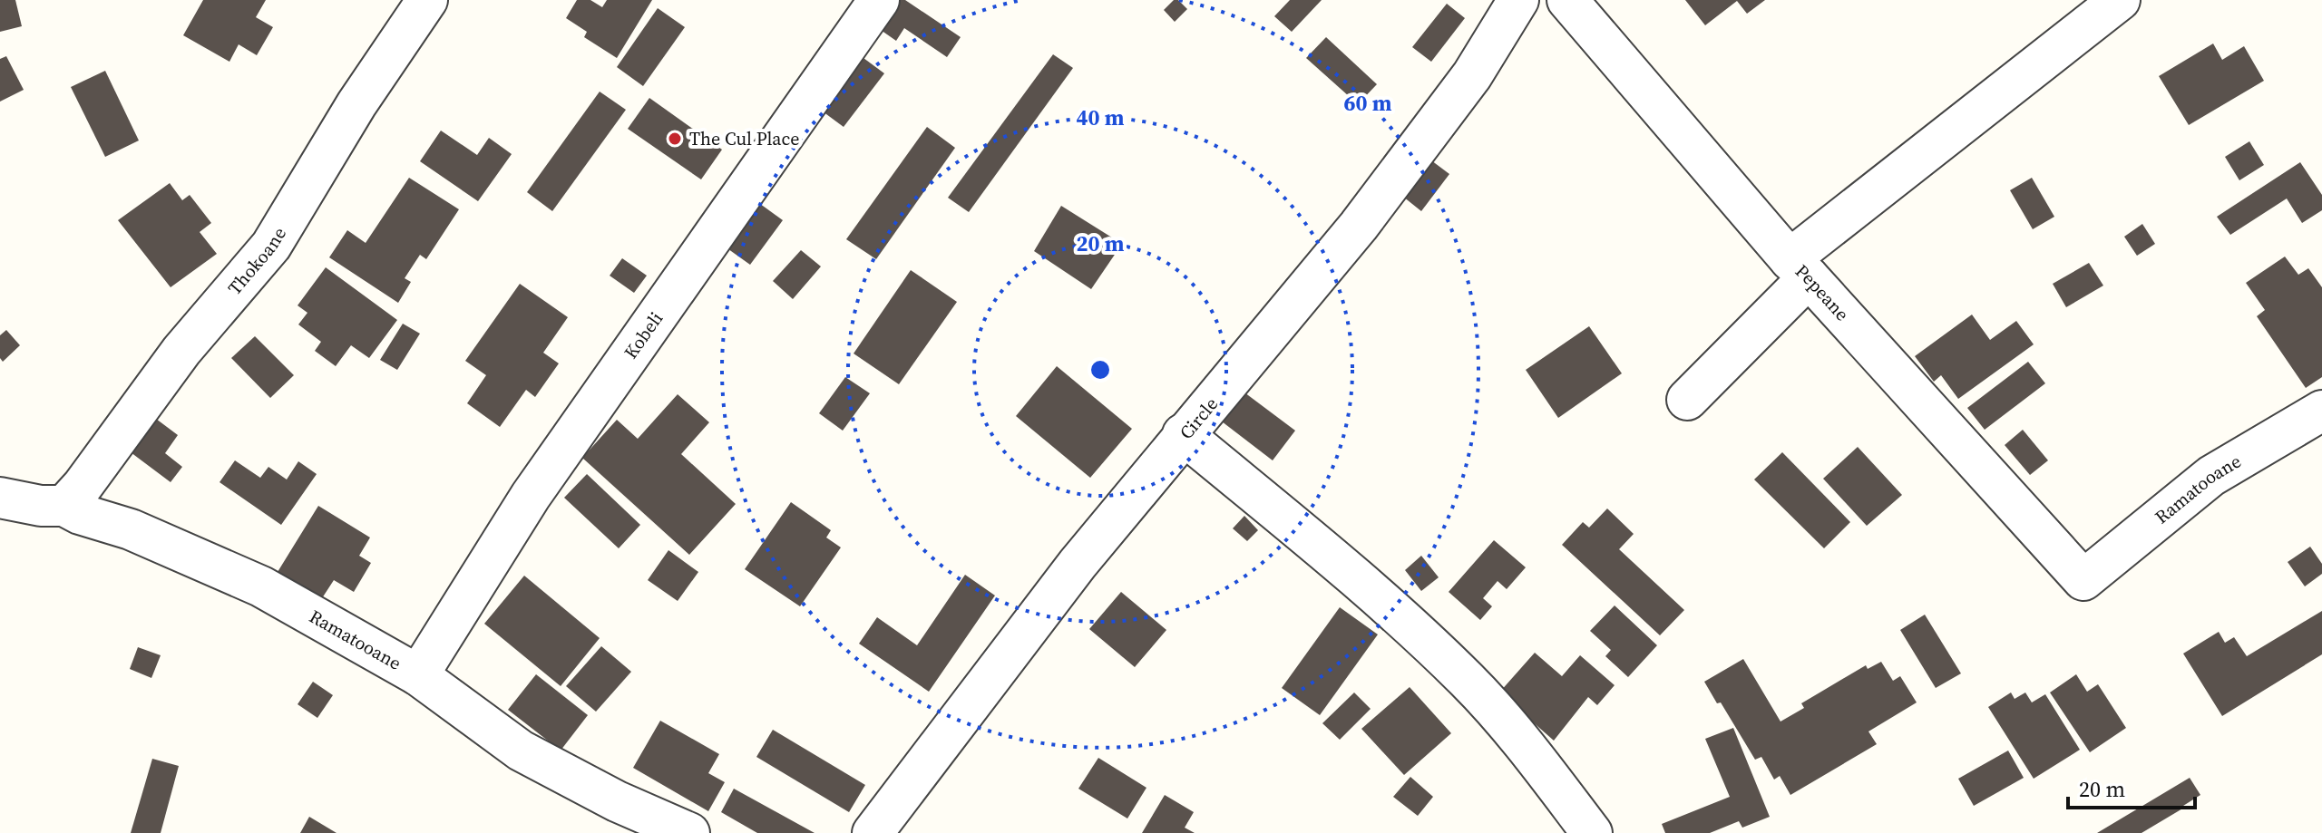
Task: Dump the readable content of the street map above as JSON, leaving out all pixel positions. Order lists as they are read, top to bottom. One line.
{"streets":{"street":["Thokoane","Pepeane","Kobeli","Circle","Ramatooane"]},"crossings":[["Thokoane","Ramatooane"],["Pepeane","Ramatooane"],["Kobeli","Ramatooane"]],"places":["The Cul Place"],"scale_bar":"20 m","rings":["60 m","40 m","20 m"]}
